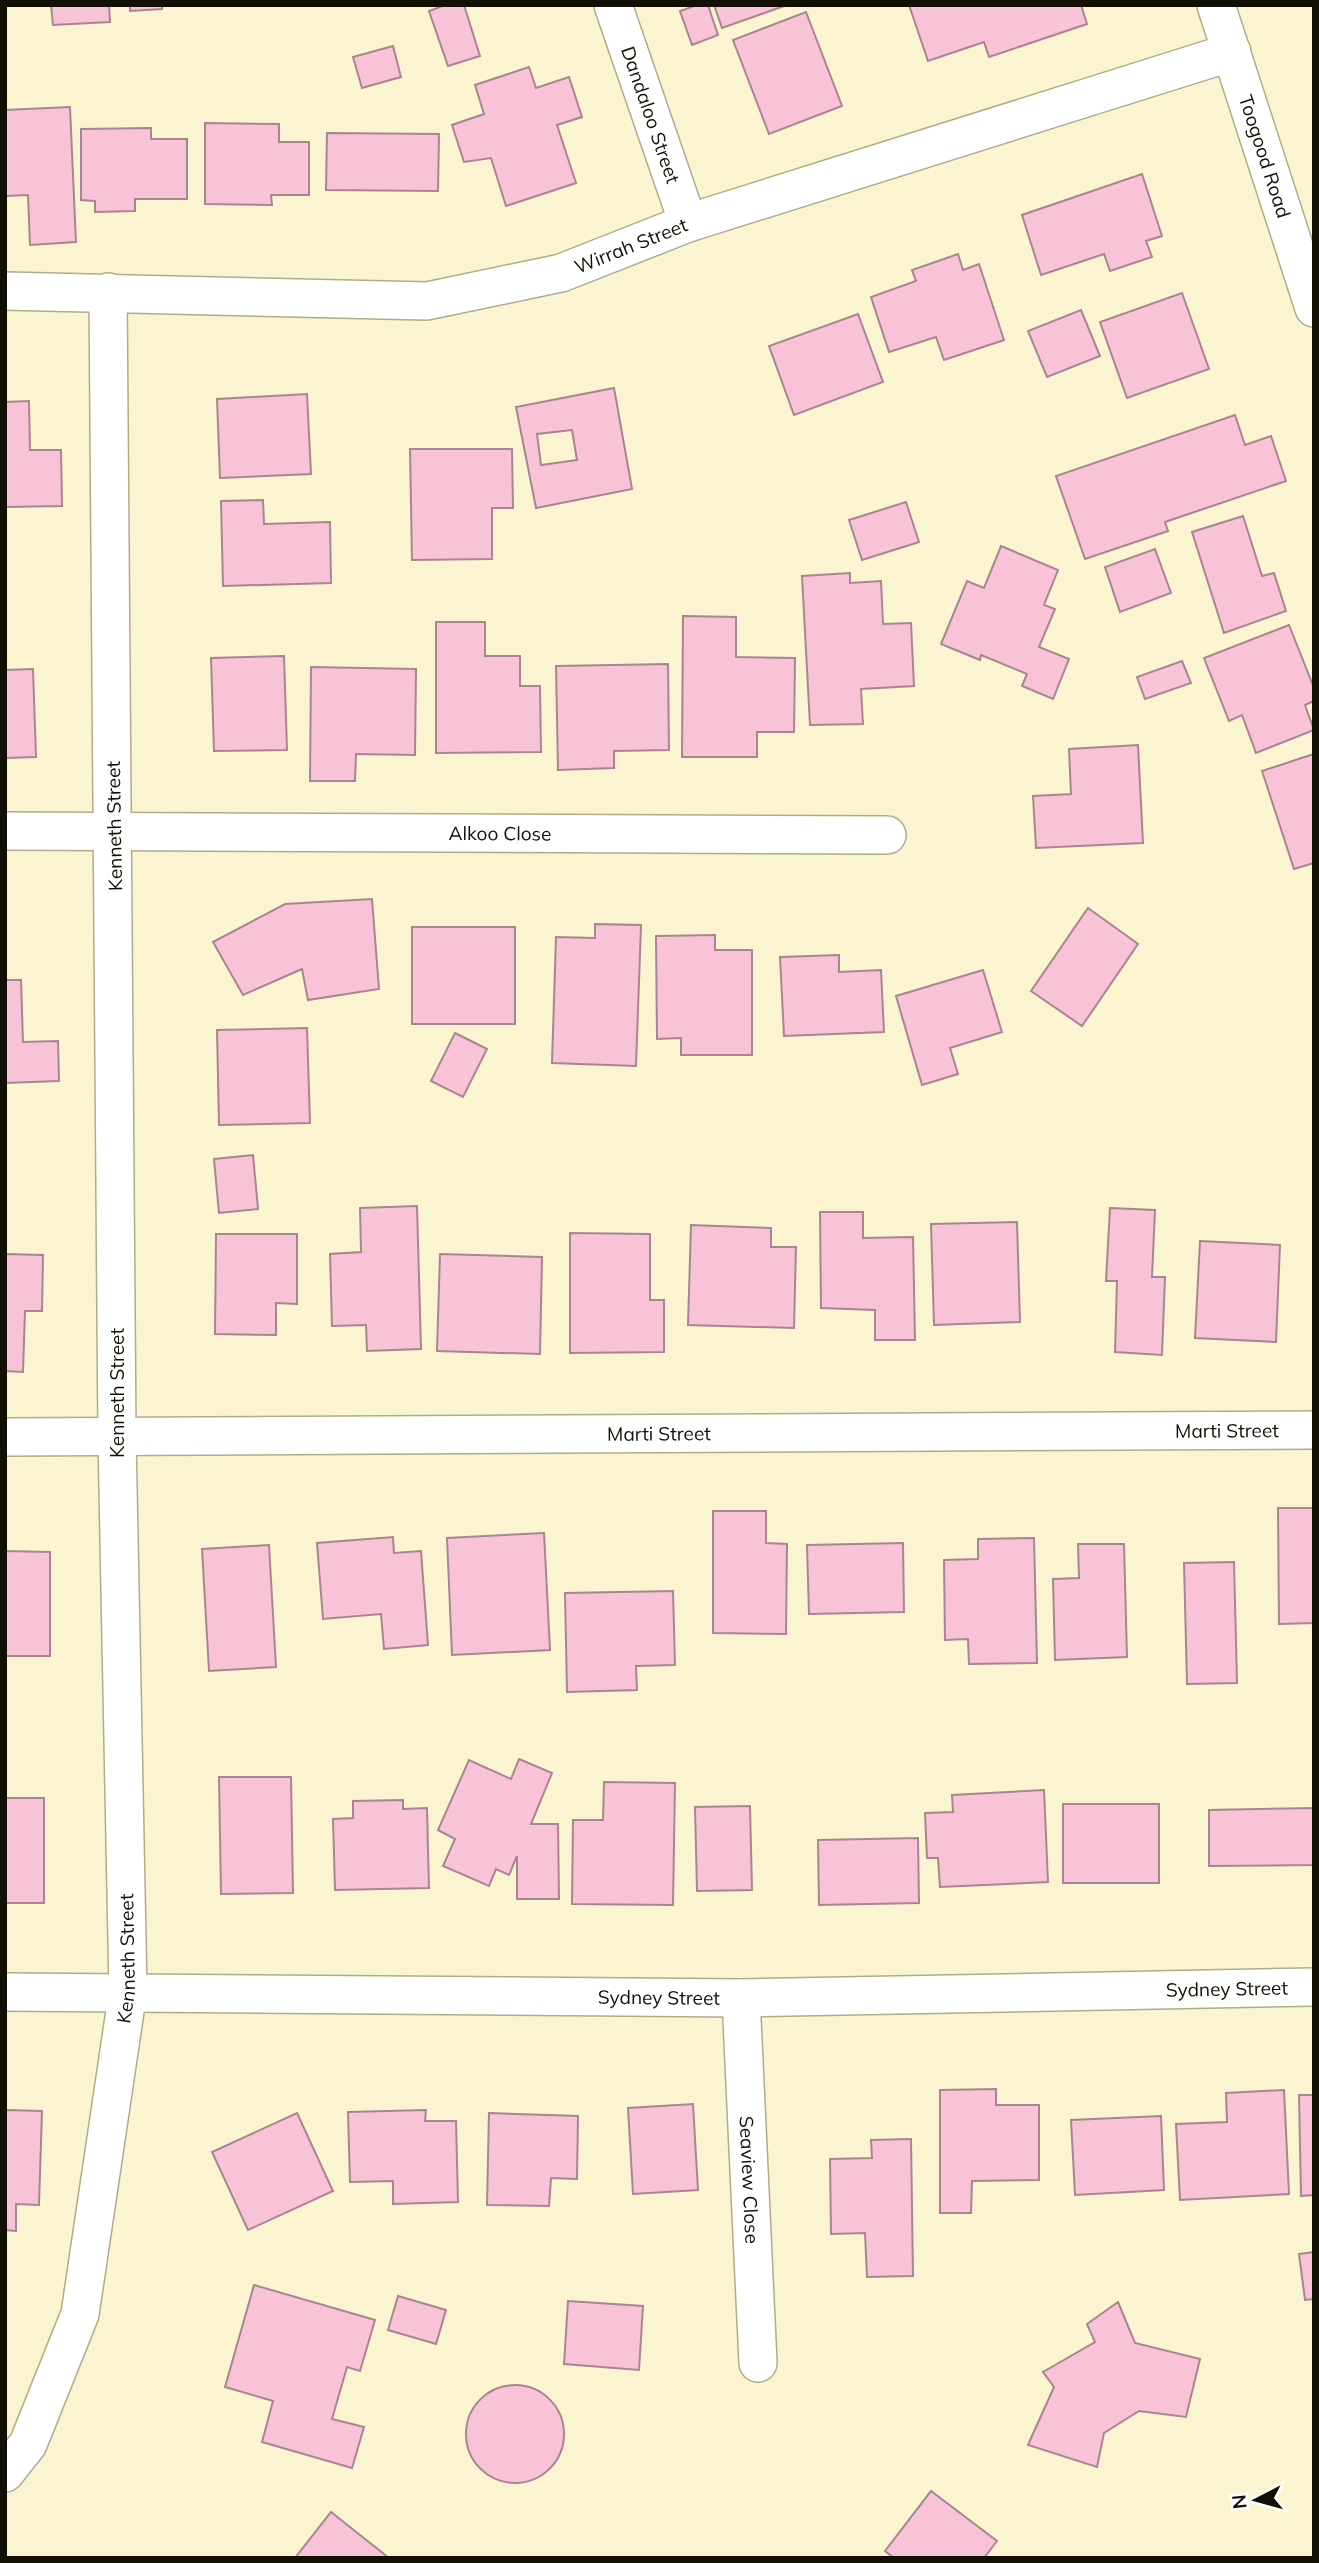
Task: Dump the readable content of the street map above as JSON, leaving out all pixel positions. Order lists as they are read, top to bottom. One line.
{"streets":{"street":["Dandaloo Street","Toogood Road","Wirrah Street","Kenneth Street","Alkoo Close","Marti Street","Sydney Street","Seaview Close"]},"crossings":[["Dandaloo Street","Wirrah Street"],["Toogood Road","Wirrah Street"],["Wirrah Street","Kenneth Street"],["Kenneth Street","Alkoo Close"],["Kenneth Street","Marti Street"],["Kenneth Street","Sydney Street"],["Sydney Street","Seaview Close"]],"north":"left"}
